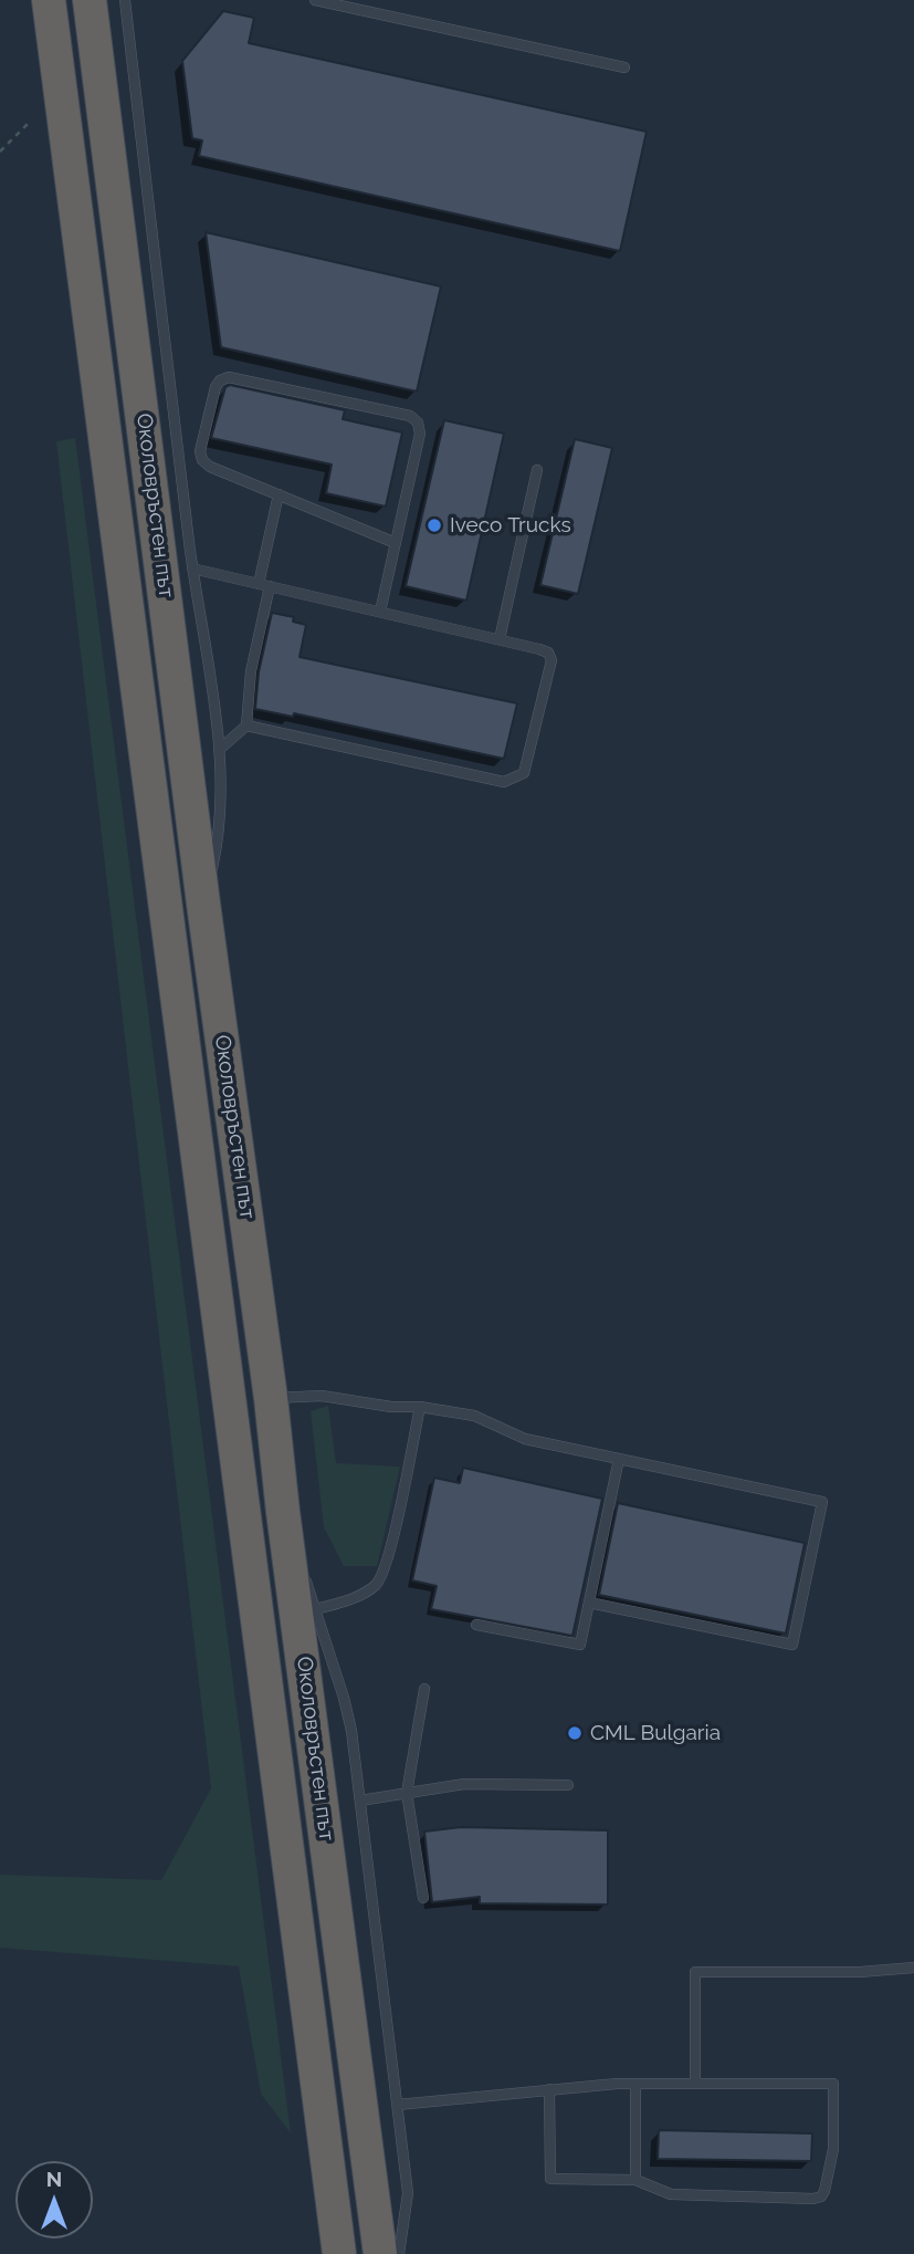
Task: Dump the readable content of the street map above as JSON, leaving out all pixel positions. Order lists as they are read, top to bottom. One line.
{"streets":{"highway":["Околовръстен път"]},"places":["Iveco Trucks","CML Bulgaria"],"north":"top"}
